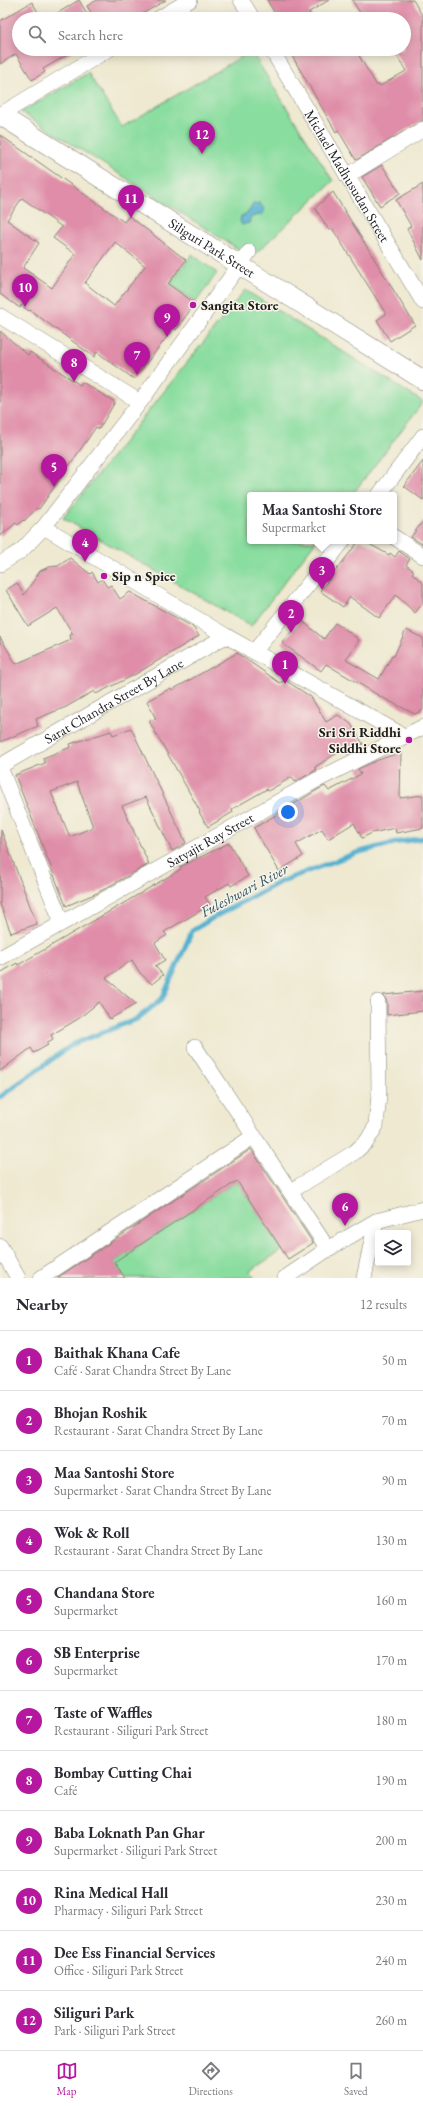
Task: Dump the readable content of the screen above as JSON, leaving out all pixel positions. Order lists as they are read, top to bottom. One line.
{"streets":{"street":["Michael Madhusudan Street","Siliguri Park Street","Sarat Chandra Street By Lane","Satyajit Ray Street"]},"water":["Fuleshwari River"],"places":["Sangita Store","Sip n Spice","Sri Sri Riddhi Siddhi Store"],"page":{"search":"Search here","pins":["12","11","10","9","7","8","5","4","3","2","1","6"],"popup":["Maa Santoshi Store","Supermarket"],"heading":["Nearby","12 results"],"list":[{"mark":"1","name":"Baithak Khana Cafe","note":"Café · Sarat Chandra Street By Lane","value":"50 m"},{"mark":"2","name":"Bhojan Roshik","note":"Restaurant · Sarat Chandra Street By Lane","value":"70 m"},{"mark":"3","name":"Maa Santoshi Store","note":"Supermarket · Sarat Chandra Street By Lane","value":"90 m"},{"mark":"4","name":"Wok & Roll","note":"Restaurant · Sarat Chandra Street By Lane","value":"130 m"},{"mark":"5","name":"Chandana Store","note":"Supermarket","value":"160 m"},{"mark":"6","name":"SB Enterprise","note":"Supermarket","value":"170 m"},{"mark":"7","name":"Taste of Waffles","note":"Restaurant · Siliguri Park Street","value":"180 m"},{"mark":"8","name":"Bombay Cutting Chai","note":"Café","value":"190 m"},{"mark":"9","name":"Baba Loknath Pan Ghar","note":"Supermarket · Siliguri Park Street","value":"200 m"},{"mark":"10","name":"Rina Medical Hall","note":"Pharmacy · Siliguri Park Street","value":"230 m"},{"mark":"11","name":"Dee Ess Financial Services","note":"Office · Siliguri Park Street","value":"240 m"},{"mark":"12","name":"Siliguri Park","note":"Park · Siliguri Park Street","value":"260 m"}],"nav":["Map","Directions","Saved"]}}
